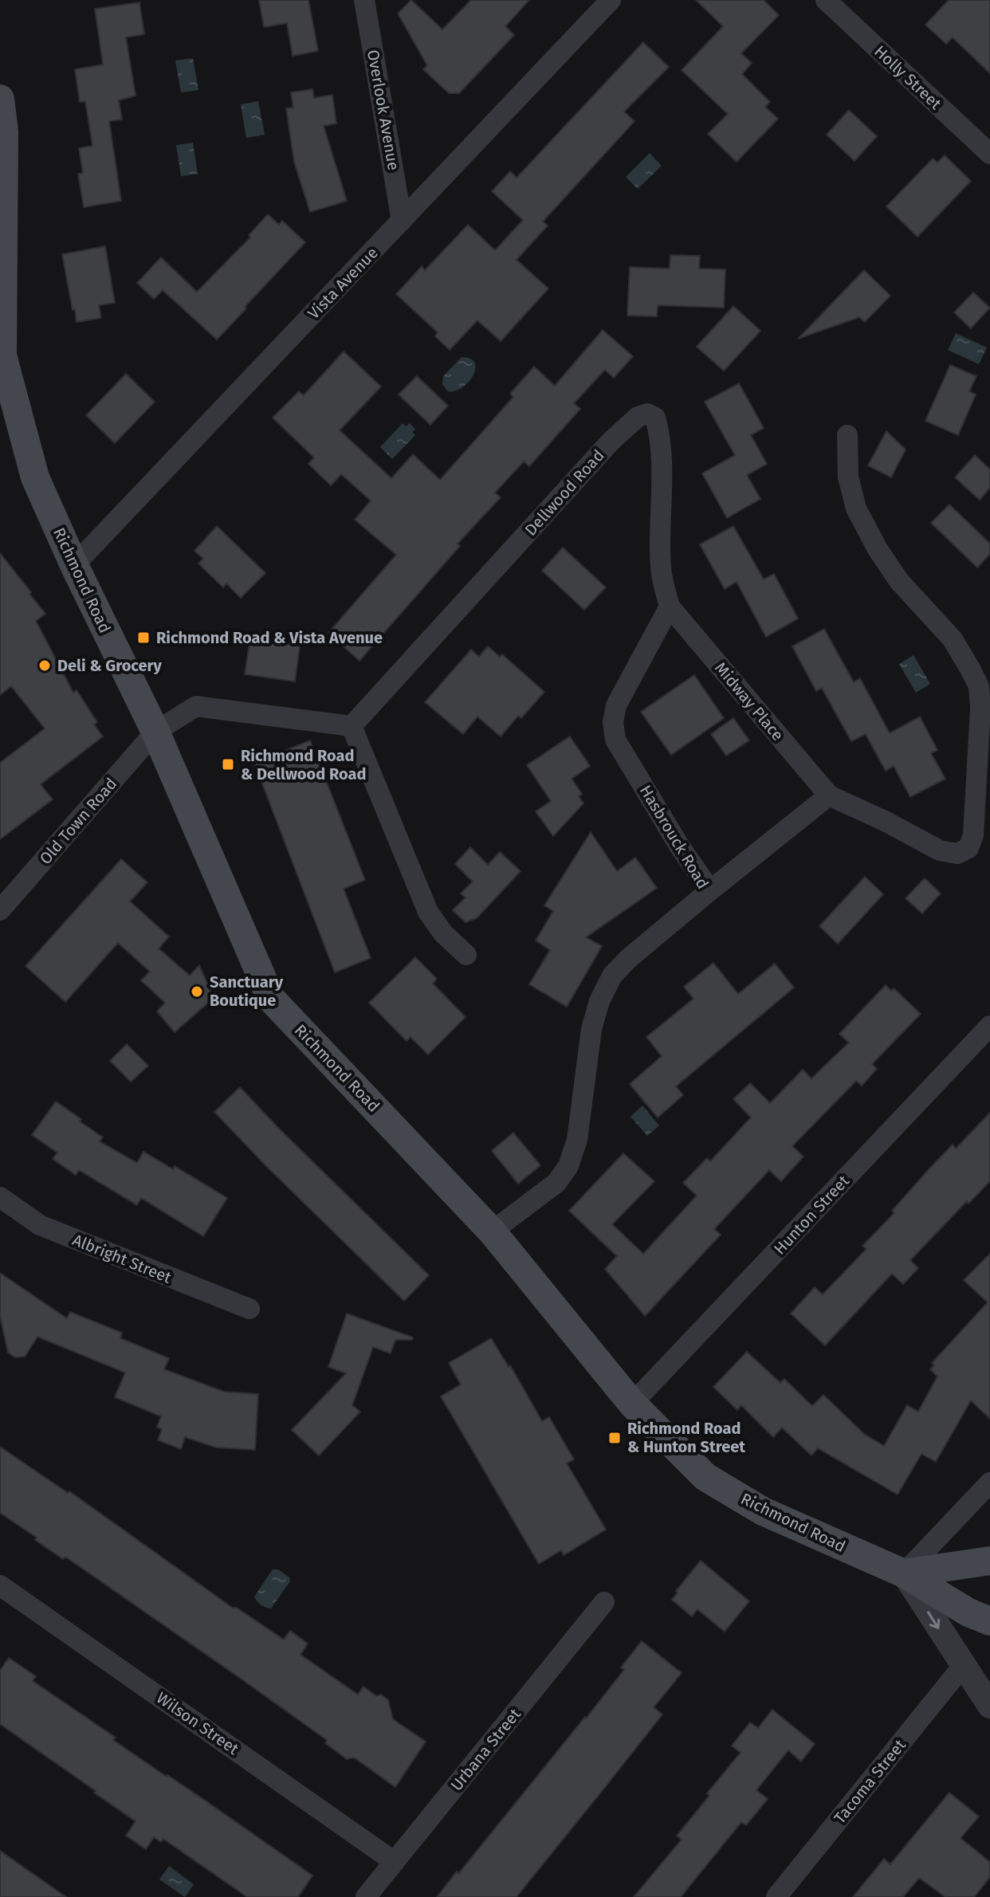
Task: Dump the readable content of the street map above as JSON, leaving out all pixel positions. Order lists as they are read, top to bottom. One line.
{"streets":{"main road":["Richmond Road"],"street":["Holly Street","Overlook Avenue","Vista Avenue","Dellwood Road","Midway Place","Old Town Road","Hasbrouck Road","Hunton Street","Albright Street","Wilson Street","Urbana Street","Tacoma Street"]},"crossings":[["Overlook Avenue","Vista Avenue"],["Vista Avenue","Richmond Road"],["Dellwood Road","Midway Place"],["Dellwood Road","Hasbrouck Road"],["Richmond Road","Old Town Road"],["Richmond Road","Hasbrouck Road"],["Richmond Road","Hunton Street"],["Midway Place","Hasbrouck Road"],["Wilson Street","Urbana Street"]],"places":{"transit":["Richmond Road & Vista Avenue","Richmond Road & Dellwood Road","Richmond Road & Hunton Street"],"other":["Deli & Grocery","Sanctuary Boutique"]}}
